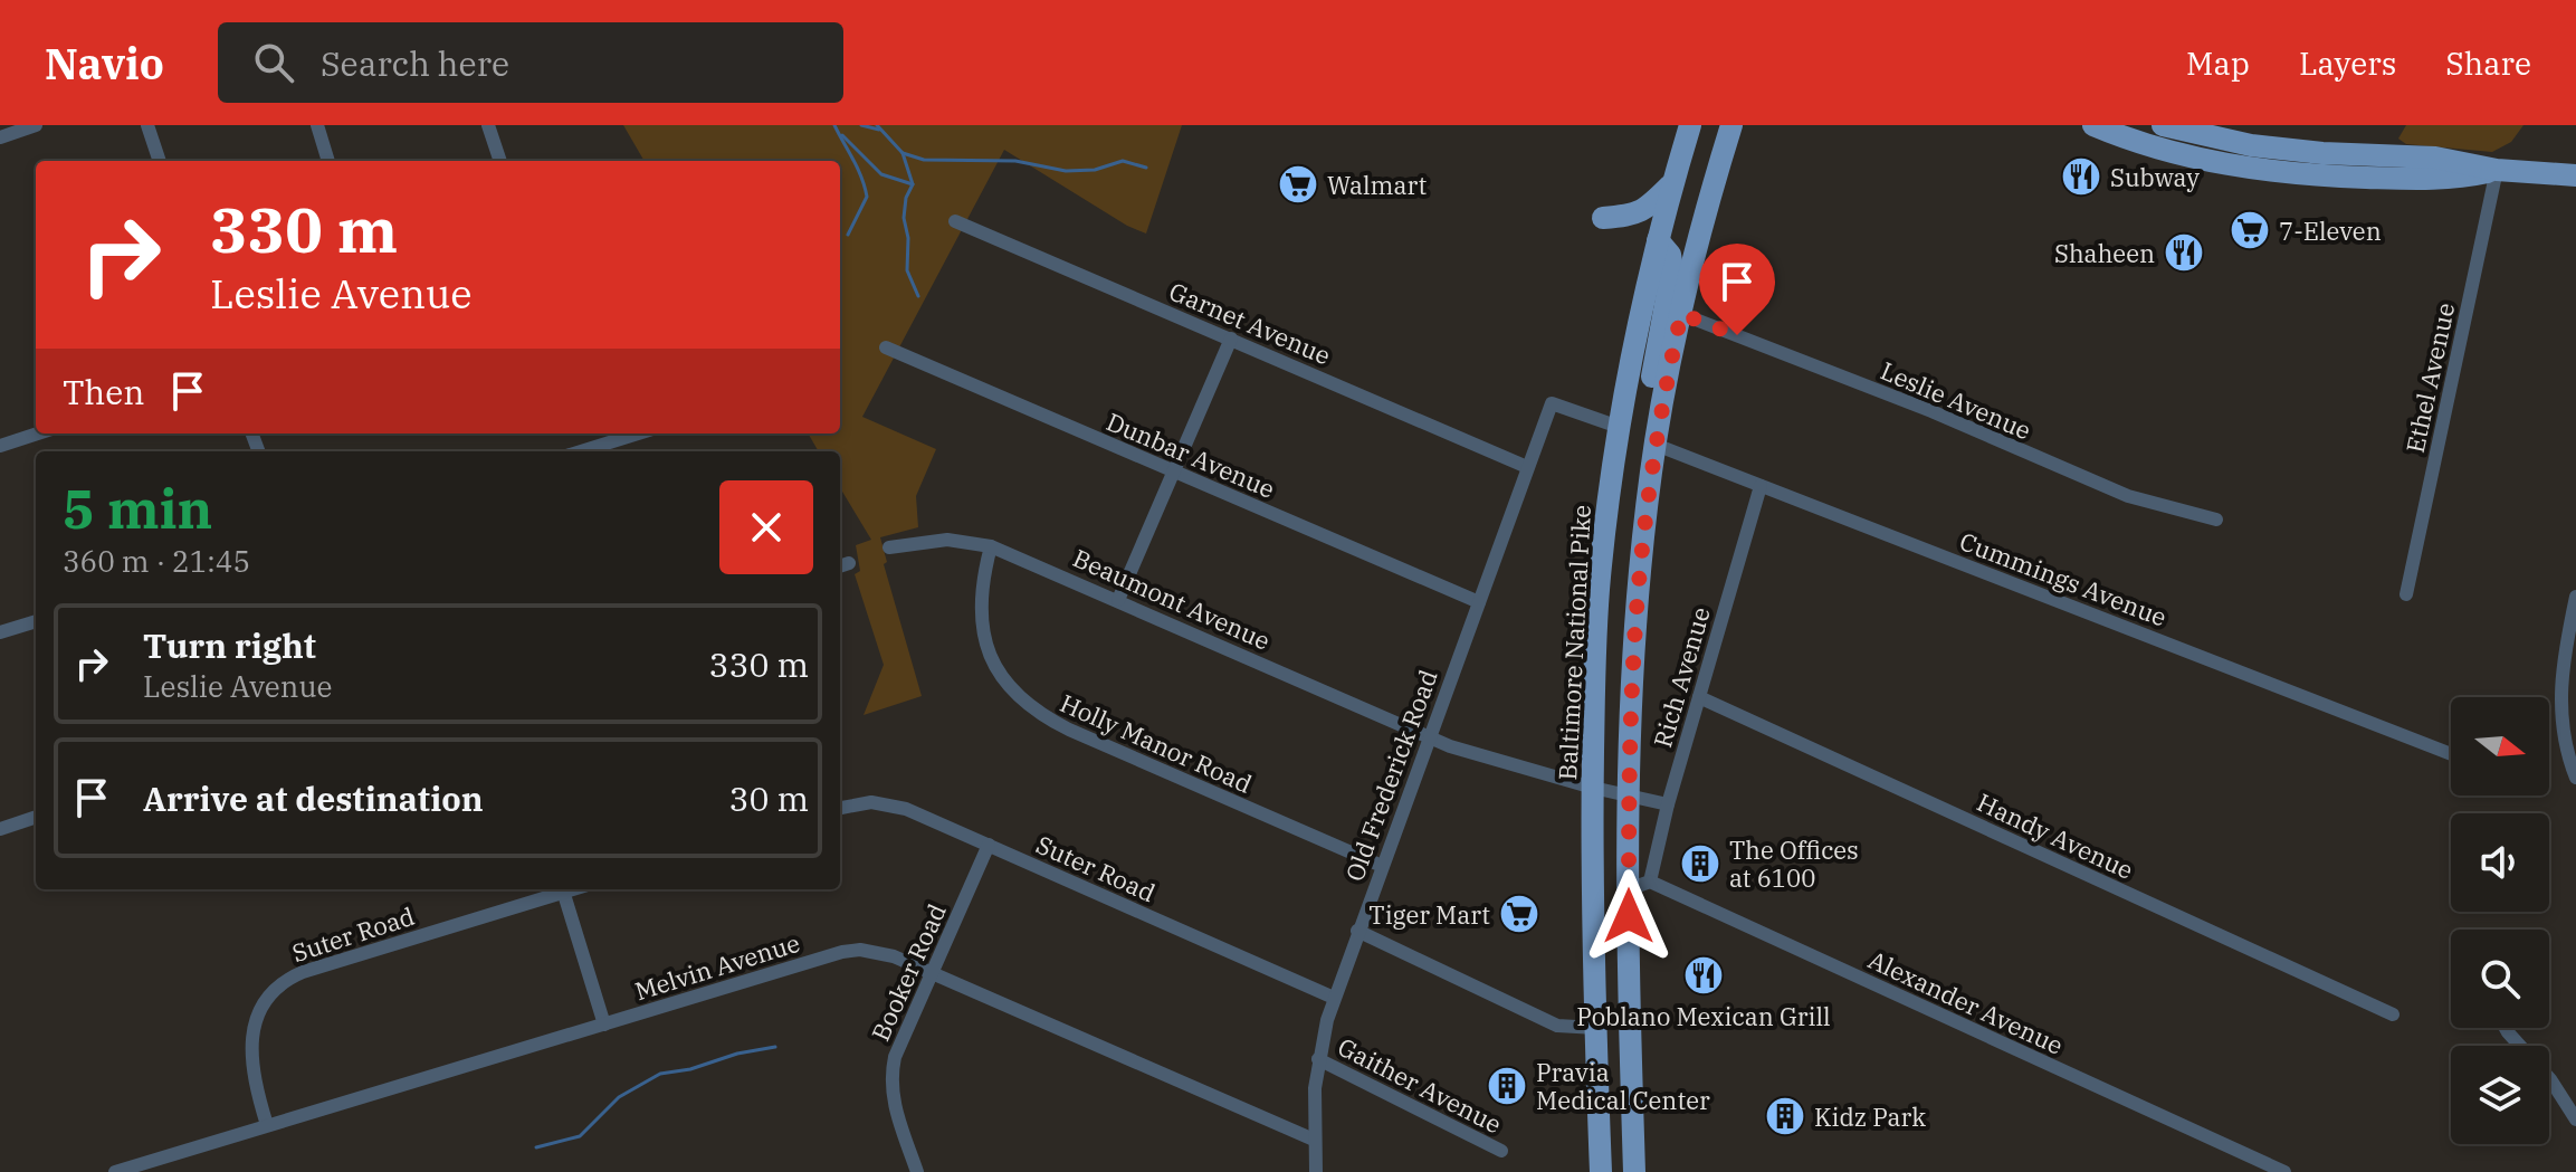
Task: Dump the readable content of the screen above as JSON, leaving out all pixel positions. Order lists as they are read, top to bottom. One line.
{"streets":{"main road":["Baltimore National Pike"],"street":["Garnet Avenue","Ethel Avenue","Leslie Avenue","Dunbar Avenue","Cummings Avenue","Beaumont Avenue","Rich Avenue","Holly Manor Road","Old Frederick Road","Handy Avenue","Suter Road","Melvin Avenue","Booker Road","Alexander Avenue","Gaither Avenue"]},"crossings":[["Garnet Avenue","Old Frederick Road"],["Dunbar Avenue","Old Frederick Road"],["Cummings Avenue","Rich Avenue"],["Beaumont Avenue","Baltimore National Pike"],["Beaumont Avenue","Rich Avenue"],["Beaumont Avenue","Holly Manor Road"],["Beaumont Avenue","Old Frederick Road"],["Baltimore National Pike","Old Frederick Road"],["Rich Avenue","Handy Avenue"],["Rich Avenue","Alexander Avenue"],["Holly Manor Road","Old Frederick Road"],["Old Frederick Road","Suter Road"],["Old Frederick Road","Melvin Avenue"],["Old Frederick Road","Gaither Avenue"],["Suter Road","Melvin Avenue"],["Suter Road","Booker Road"],["Melvin Avenue","Booker Road"]],"places":{"restaurant":["Subway","Shaheen","Poblano Mexican Grill"],"supermarket":["Walmart","7-Eleven","Tiger Mart"],"building":["The Offices at 6100","Pravia Medical Center","Kidz Park"]},"north":"right","page":{"header":"Navio","search":"Search here","nav":["Map","Layers","Share"],"turn":["330 m","Leslie Avenue"],"then":"Then","heading":["5 min","360 m · 21:45"],"list":[{"name":"Turn right","note":"Leslie Avenue","value":"330 m"},{"name":"Arrive at destination","value":"30 m"}]}}
